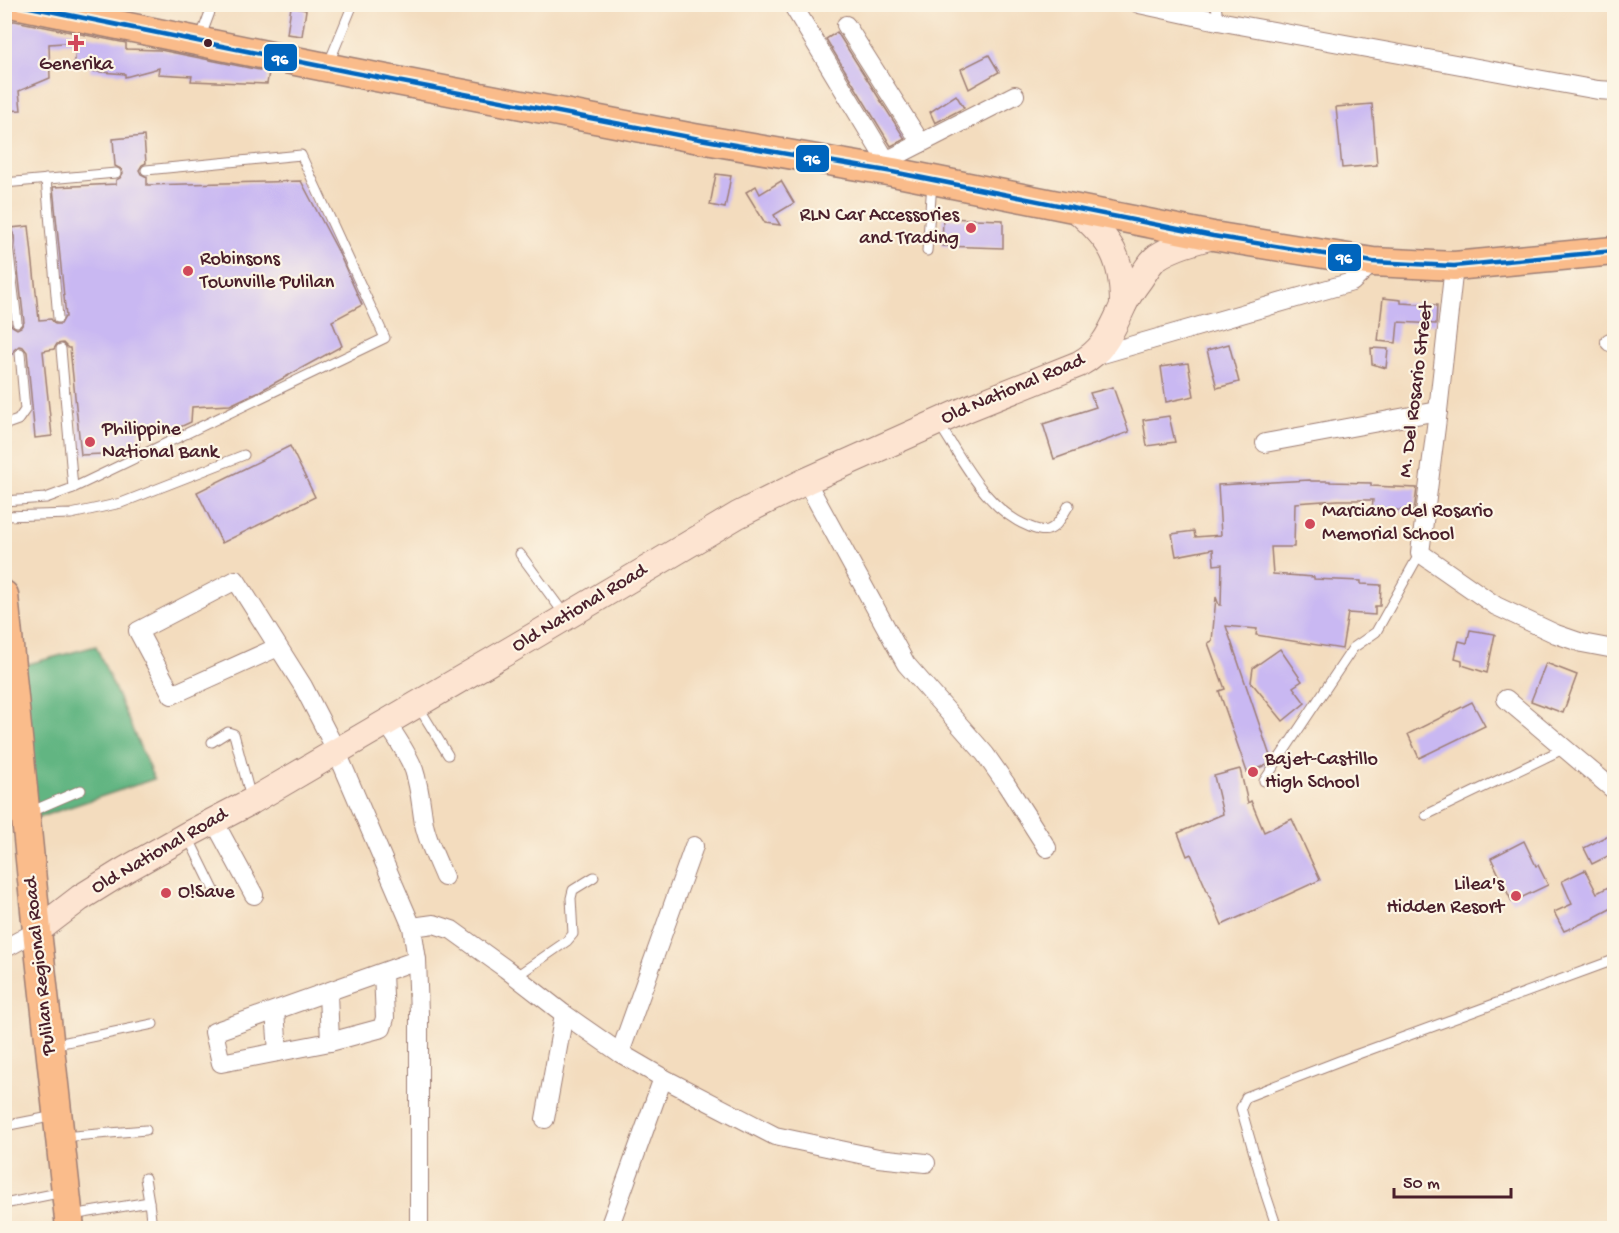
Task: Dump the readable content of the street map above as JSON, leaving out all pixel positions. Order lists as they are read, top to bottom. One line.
{"streets":{"main road":["Old National Road","Pulilan Regional Road"],"street":["M. Del Rosario Street"]},"crossings":[["Old National Road","Pulilan Regional Road"]],"places":{"health":["Generika"],"other":["RLN Car Accessories and Trading","Robinsons Townville Pulilan","Philippine National Bank","Marciano del Rosario Memorial School","Bajet-Castillo High School","O!Save","Lilea's Hidden Resort"]},"lines":["transit line 96"],"scale_bar":"50 m"}
